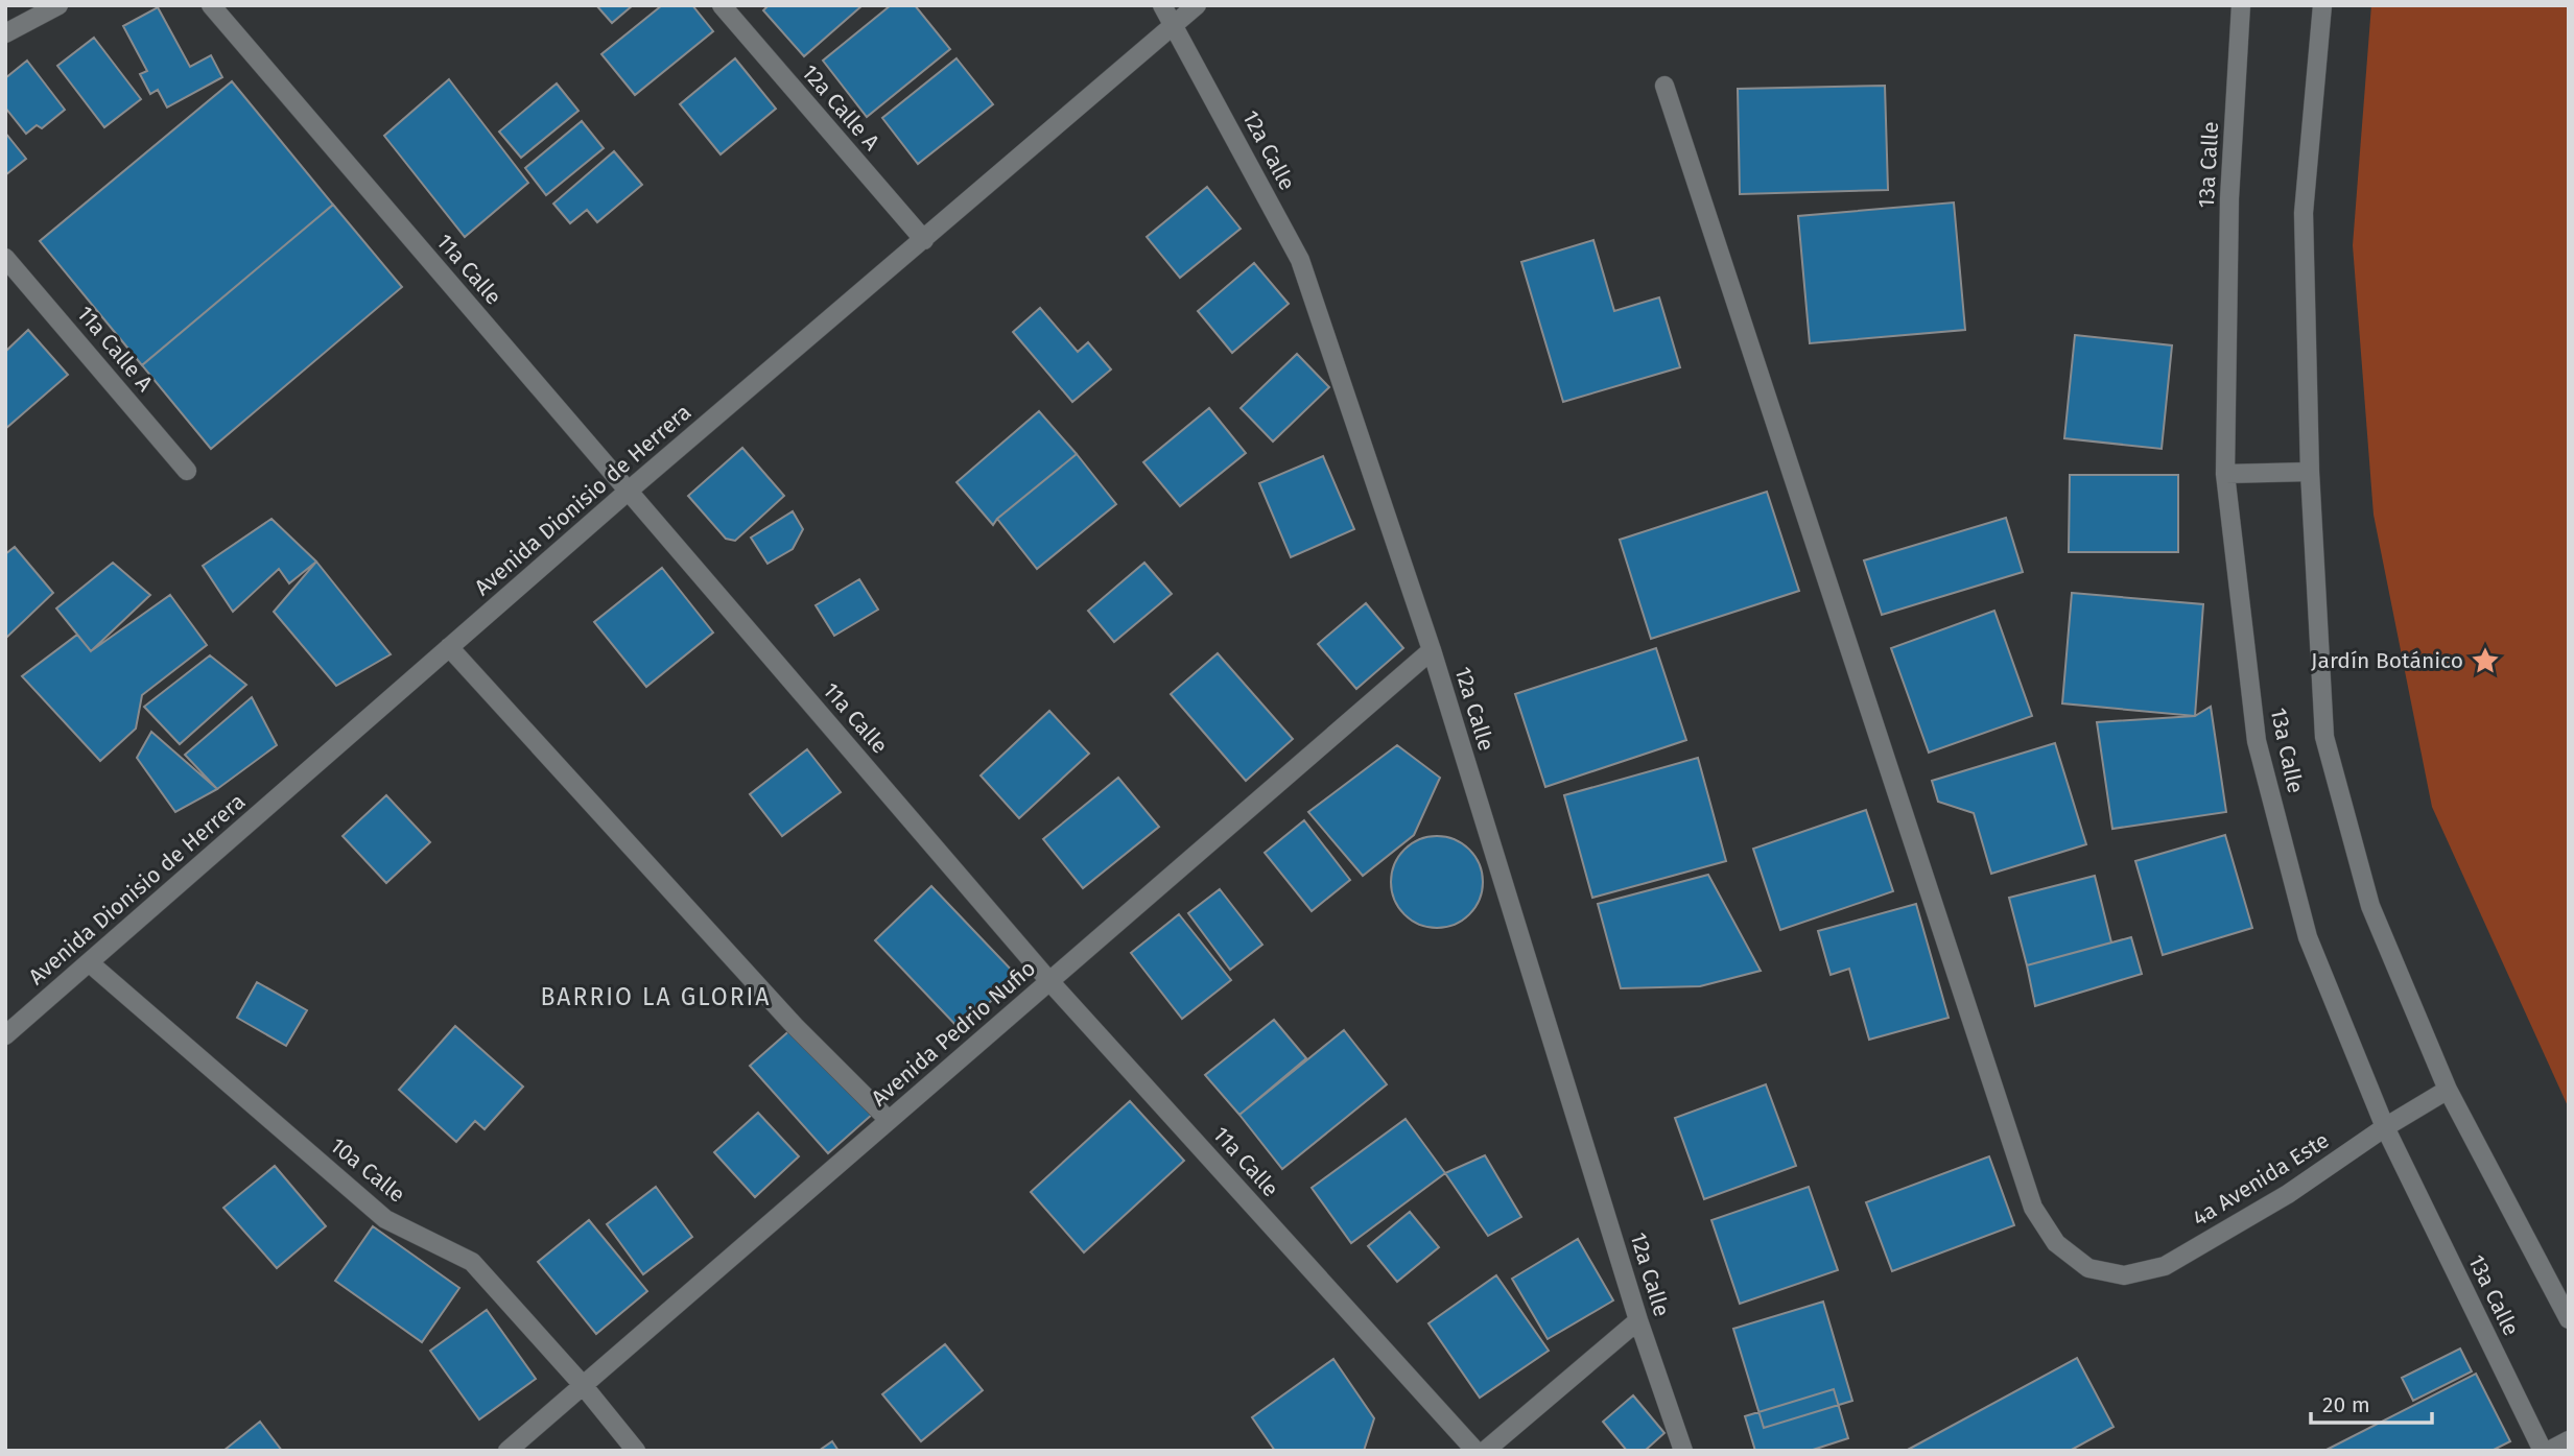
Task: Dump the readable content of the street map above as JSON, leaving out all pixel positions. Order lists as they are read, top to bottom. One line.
{"streets":{"street":["12a Calle A","12a Calle","13a Calle","11a Calle","11a Calle A","Avenida Dionisio de Herrera","Avenida Pedrio Nufio","10a Calle","4a Avenida Este"]},"crossings":[["12a Calle A","Avenida Dionisio de Herrera"],["12a Calle","Avenida Dionisio de Herrera"],["12a Calle","Avenida Pedrio Nufio"],["13a Calle","4a Avenida Este"],["11a Calle","Avenida Dionisio de Herrera"],["11a Calle","Avenida Pedrio Nufio"],["Avenida Dionisio de Herrera","10a Calle"],["Avenida Pedrio Nufio","10a Calle"]],"districts":["BARRIO LA GLORIA"],"places":{"place":["Jardín Botánico"]},"scale_bar":"20 m"}
